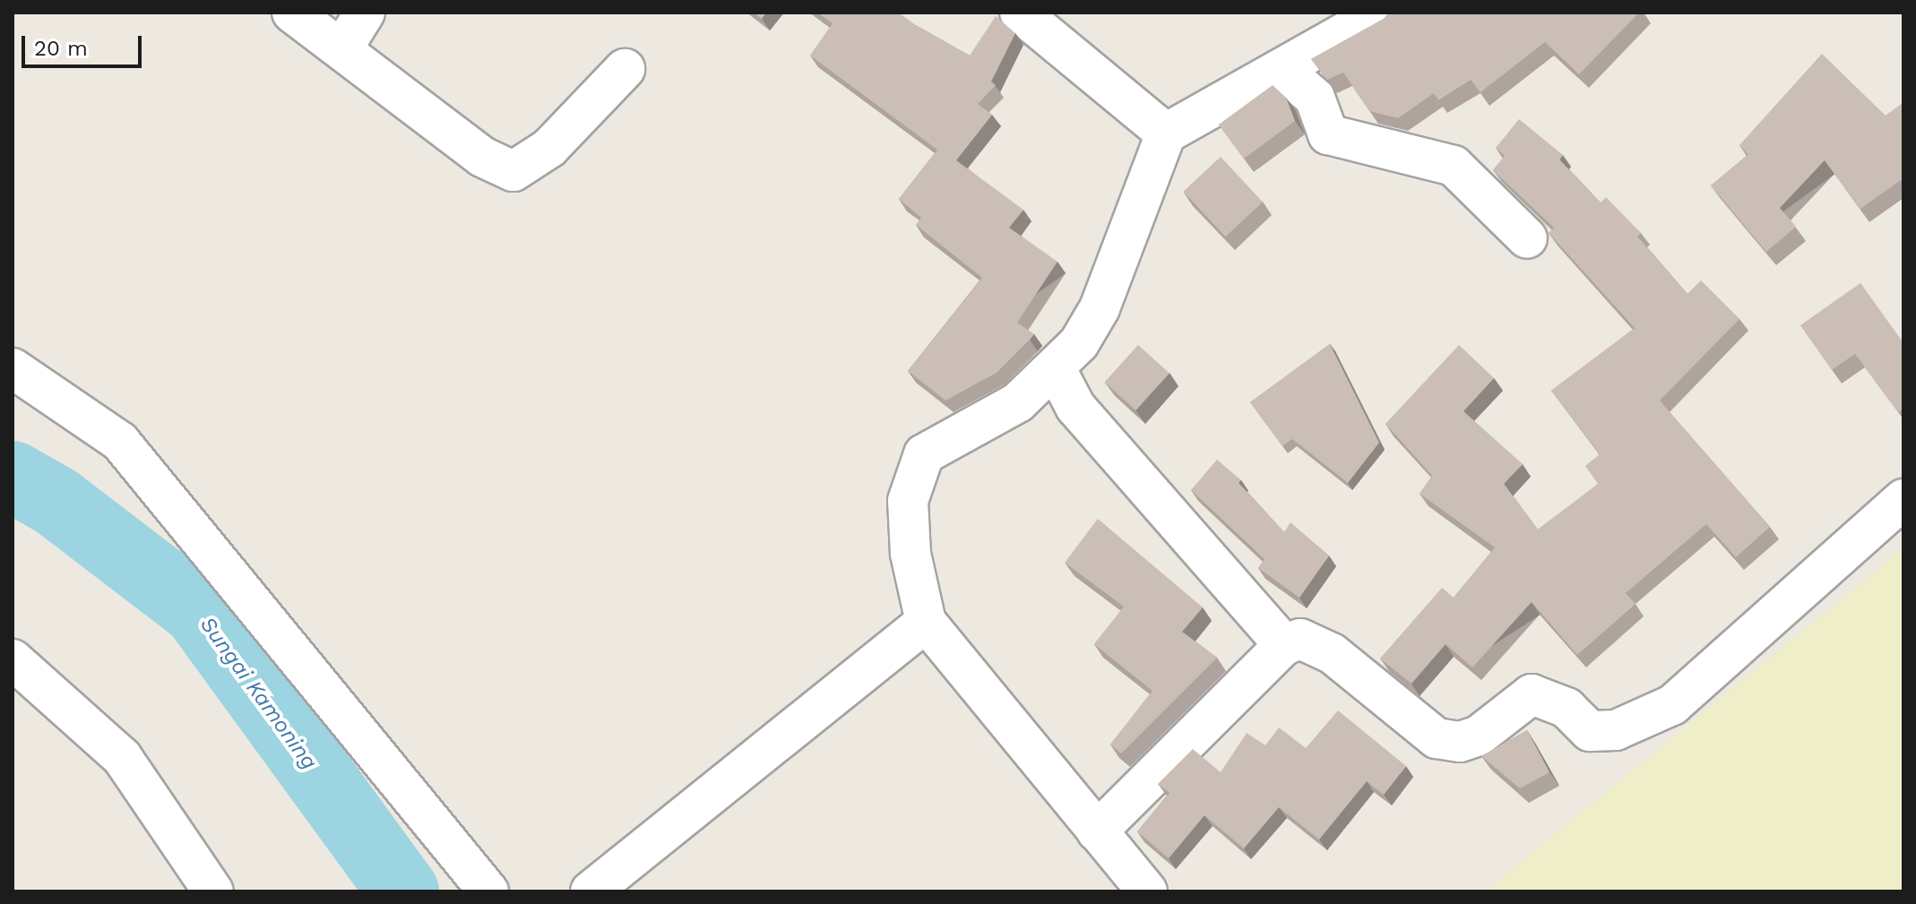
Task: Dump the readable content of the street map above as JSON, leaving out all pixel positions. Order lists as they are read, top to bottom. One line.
{"water":["Sungai Kamoning"],"scale_bar":"20 m"}
